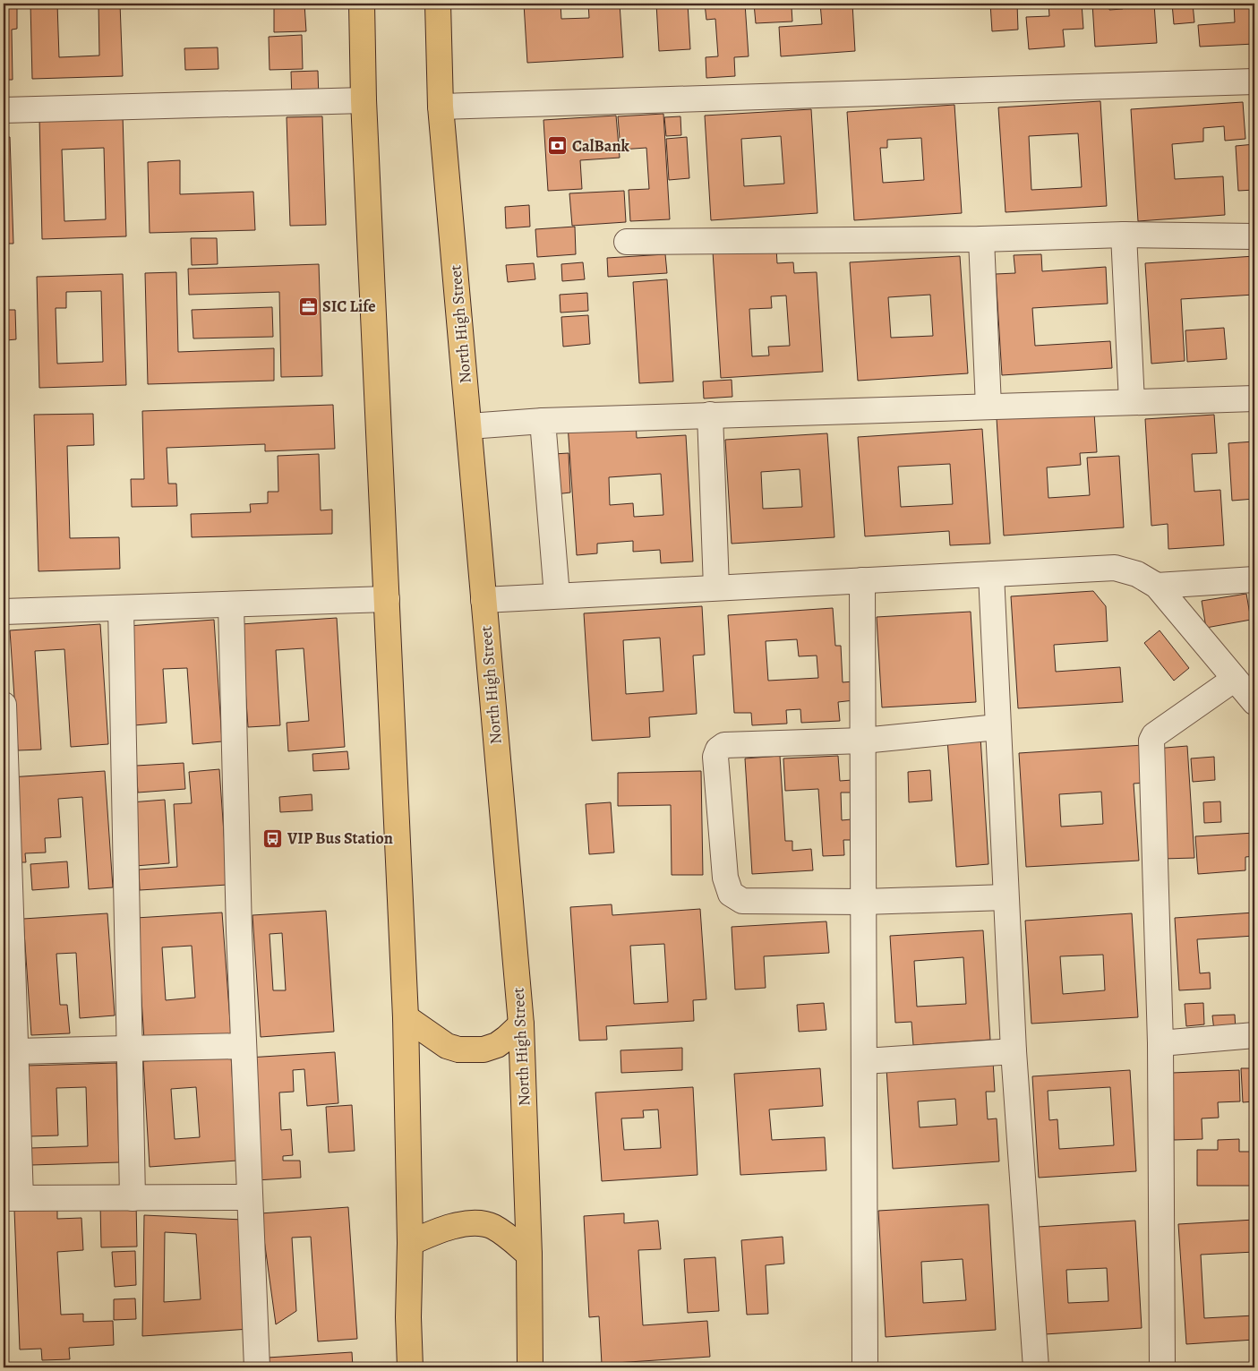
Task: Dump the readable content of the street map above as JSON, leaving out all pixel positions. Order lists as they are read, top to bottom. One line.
{"streets":{"highway":["North High Street"]},"places":{"bank":["CalBank"],"office":["SIC Life"],"bus stop":["VIP Bus Station"]}}
